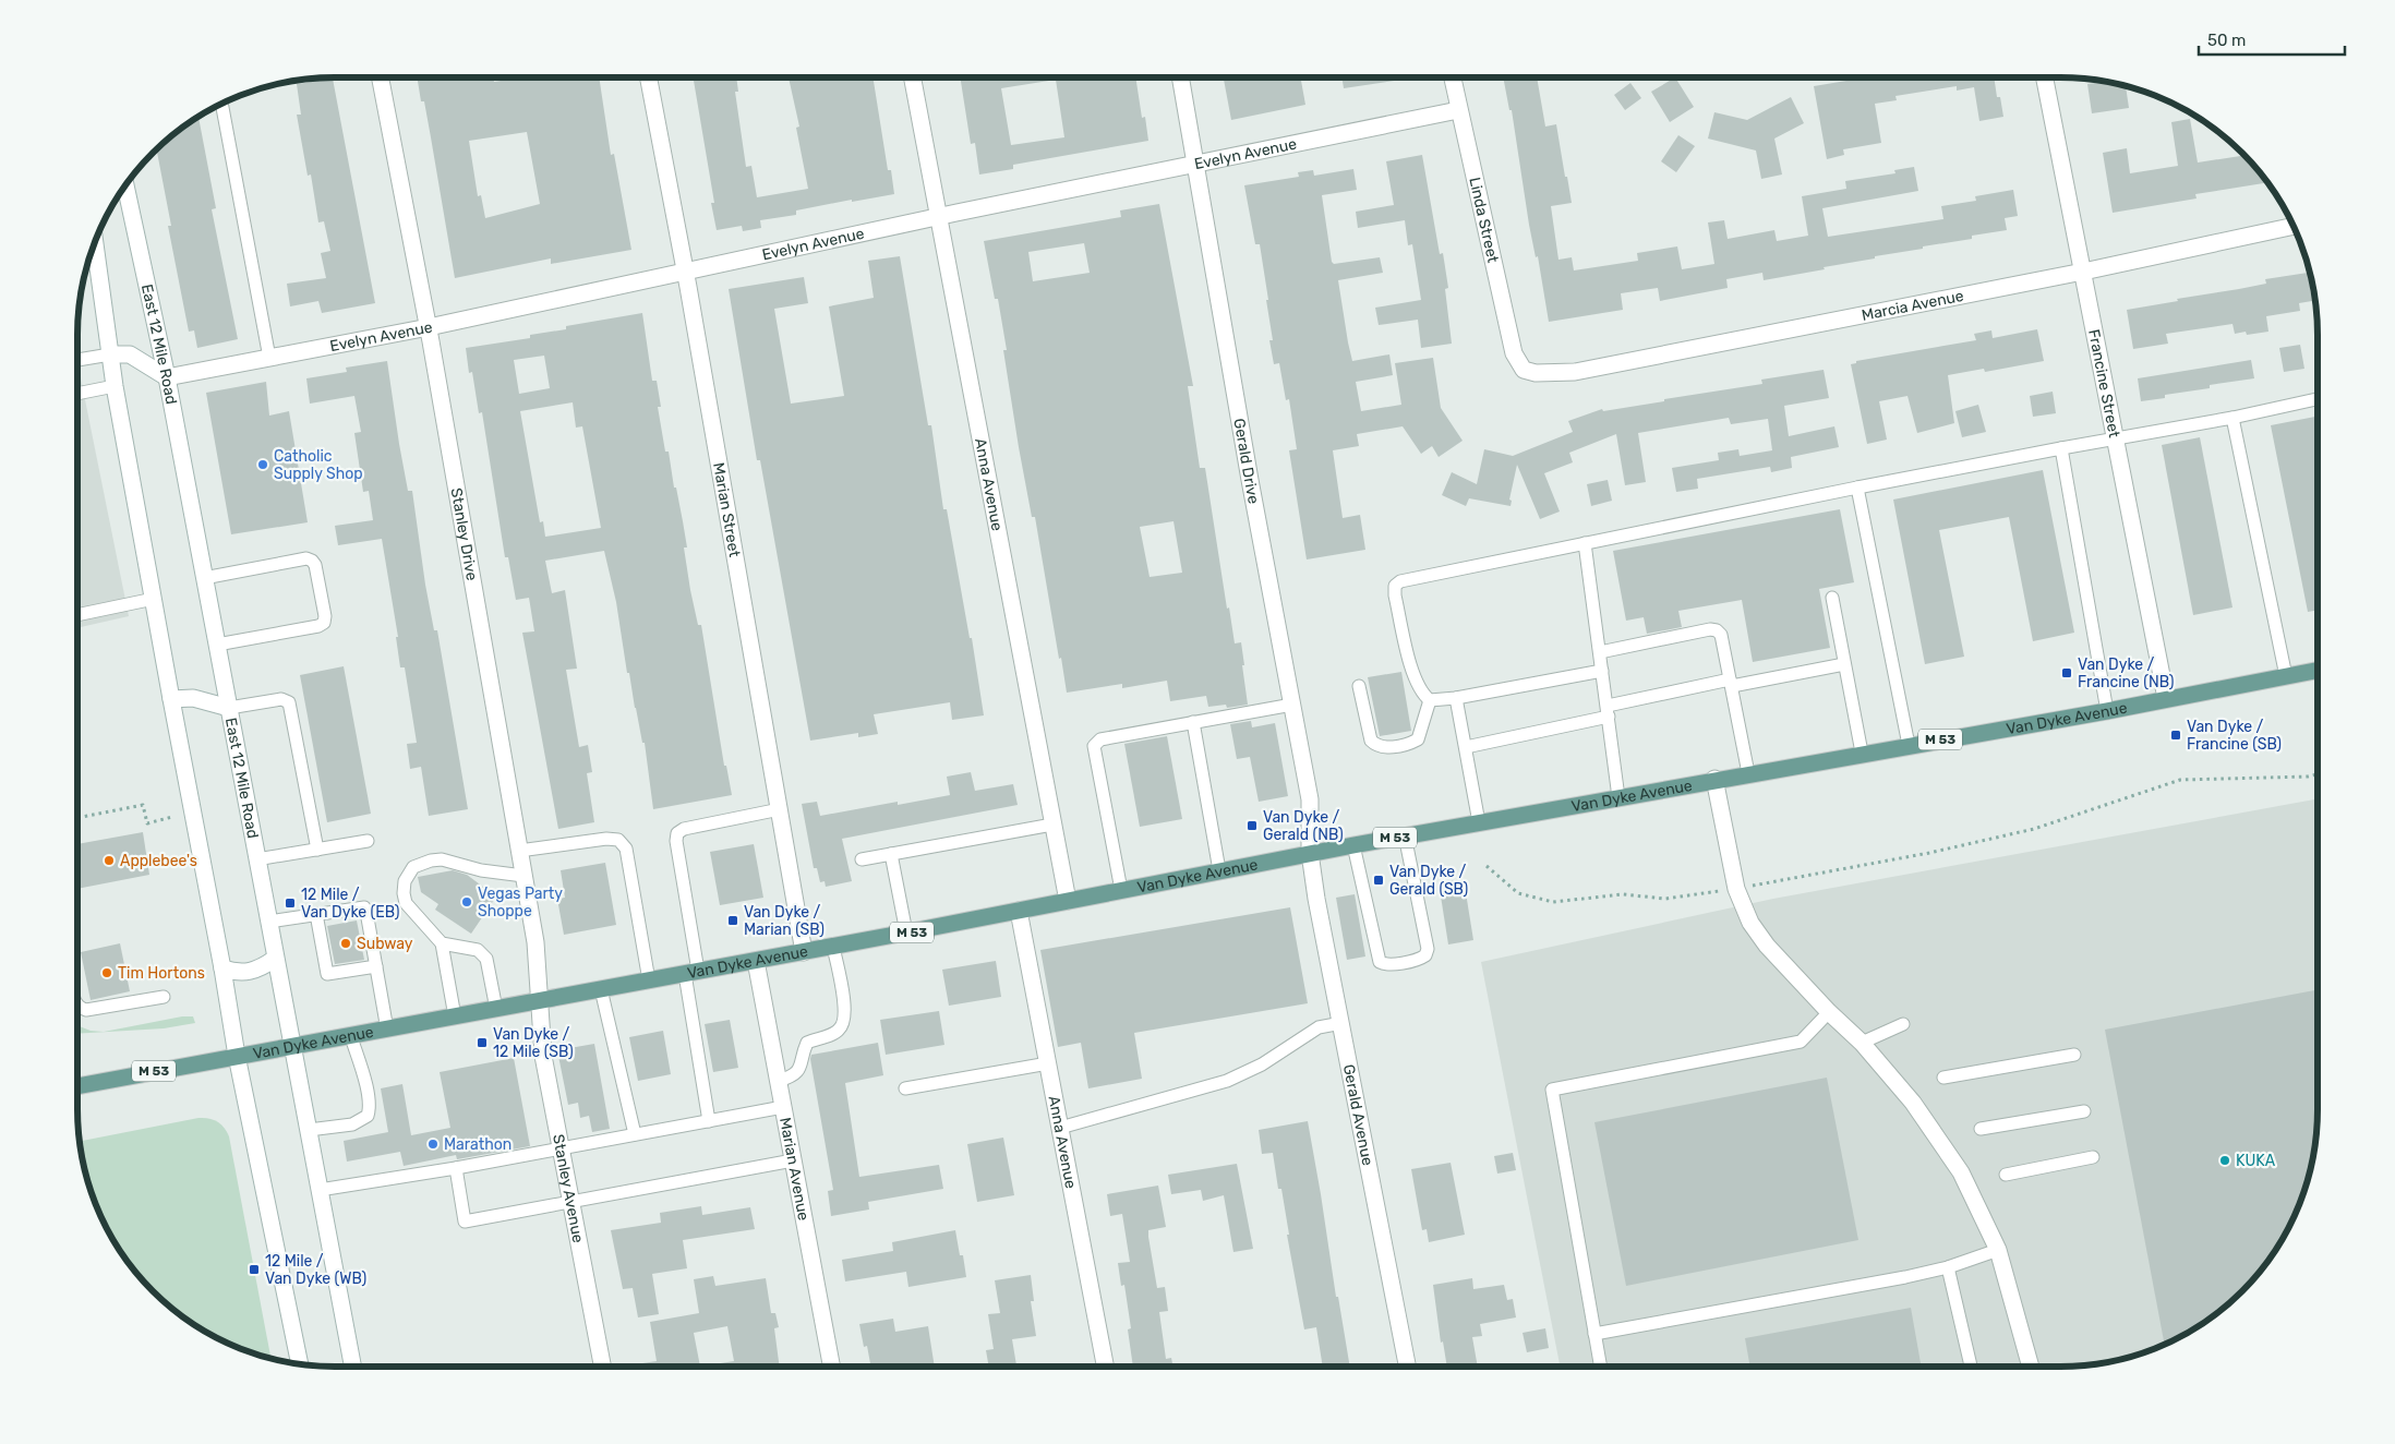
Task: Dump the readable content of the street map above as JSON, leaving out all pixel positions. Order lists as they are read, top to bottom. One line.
{"streets":{"main road":["Van Dyke Avenue","M 53"],"street":["Evelyn Avenue","Linda Street","Marcia Avenue","East 12 Mile Road","Francine Street","Gerald Drive","Anna Avenue","Marian Street","Stanley Drive","Gerald Avenue","Marian Avenue","Stanley Avenue"]},"crossings":[["Evelyn Avenue","Linda Street"],["Evelyn Avenue","East 12 Mile Road"],["Evelyn Avenue","Gerald Drive"],["Evelyn Avenue","Anna Avenue"],["Evelyn Avenue","Marian Street"],["Evelyn Avenue","Stanley Drive"],["Linda Street","Marcia Avenue"],["Marcia Avenue","Francine Street"],["East 12 Mile Road","Van Dyke Avenue"],["Francine Street","Van Dyke Avenue"],["Gerald Drive","Van Dyke Avenue"],["Gerald Drive","Gerald Avenue"],["Anna Avenue","Van Dyke Avenue"],["Marian Street","Van Dyke Avenue"],["Stanley Drive","Van Dyke Avenue"],["Stanley Drive","Stanley Avenue"],["Van Dyke Avenue","Gerald Avenue"],["Van Dyke Avenue","Marian Avenue"],["Van Dyke Avenue","Stanley Avenue"]],"places":{"other":["Catholic Supply Shop","Applebee's","Vegas Party Shoppe","Subway","Tim Hortons","Marathon","KUKA"],"transit":["Van Dyke / Francine (NB)","Van Dyke / Francine (SB)","Van Dyke / Gerald (NB)","Van Dyke / Gerald (SB)","12 Mile / Van Dyke (EB)","Van Dyke / Marian (SB)","Van Dyke / 12 Mile (SB)","12 Mile / Van Dyke (WB)"]},"scale_bar":"50 m"}
